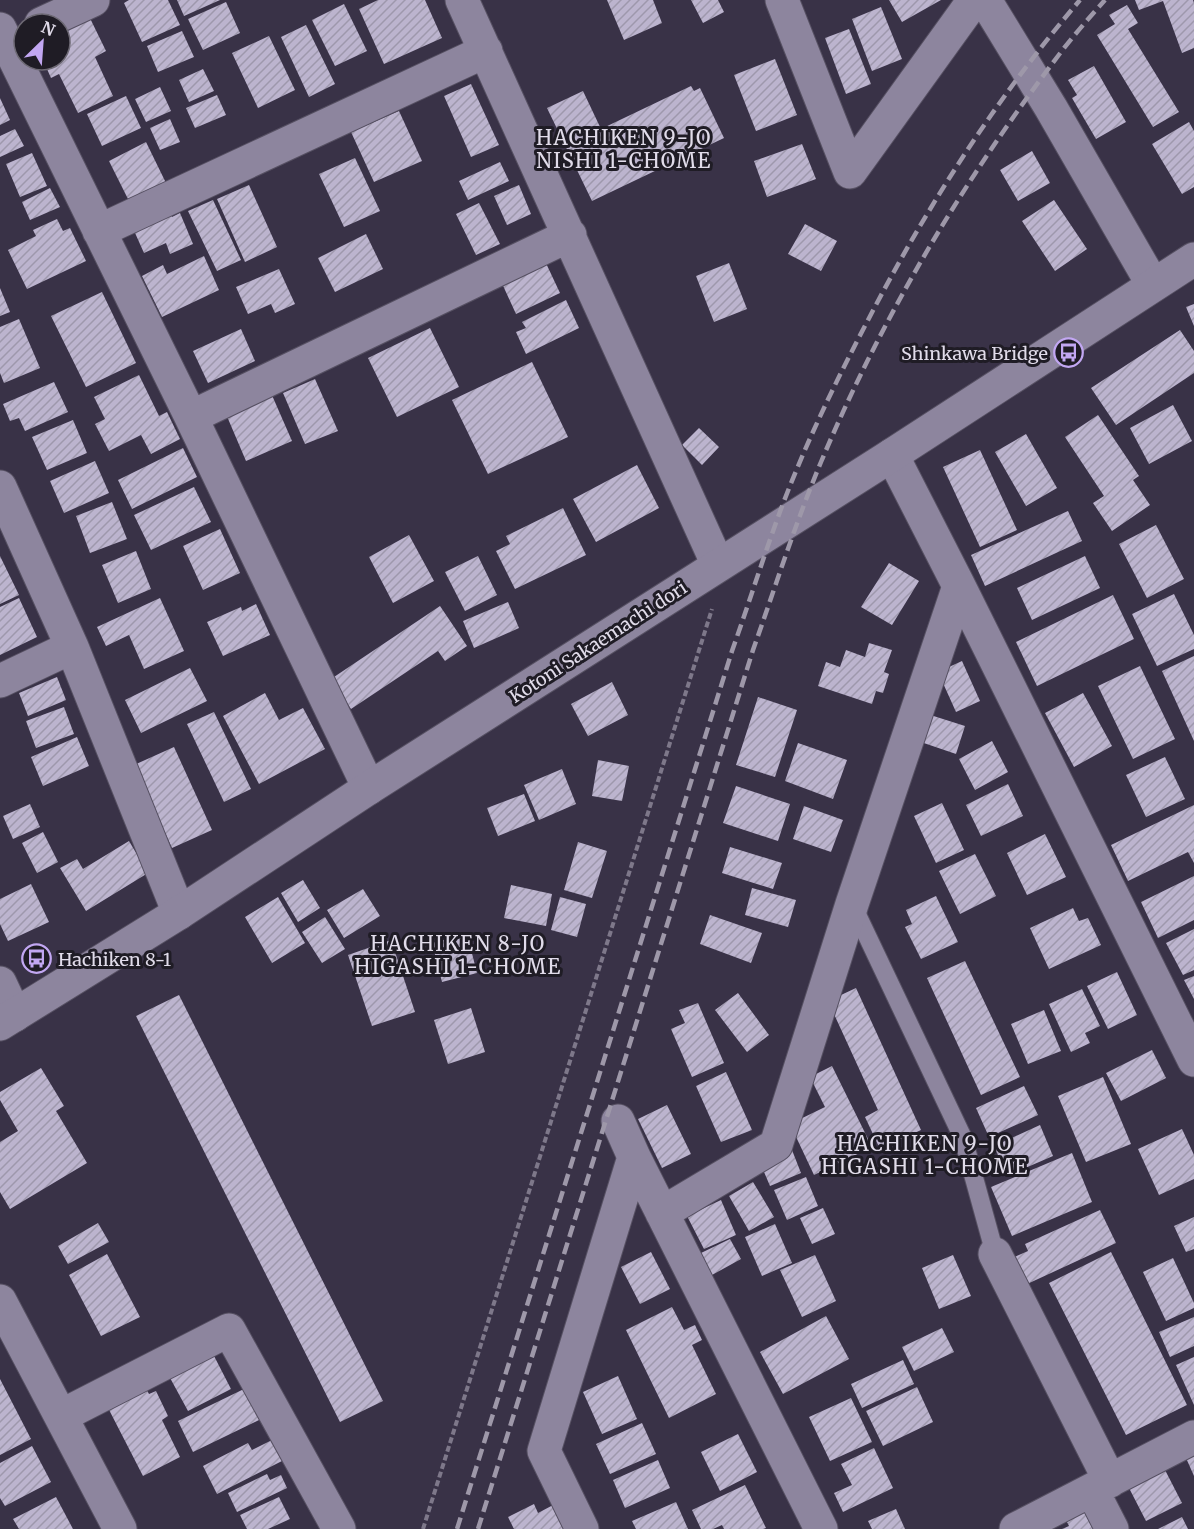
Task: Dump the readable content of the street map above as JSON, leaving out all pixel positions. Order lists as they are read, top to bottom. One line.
{"streets":{"street":["Kotoni Sakaemachi dori"]},"districts":["HACHIKEN 9-JO NISHI 1-CHOME","HACHIKEN 8-JO HIGASHI 1-CHOME","HACHIKEN 9-JO HIGASHI 1-CHOME"],"places":{"bus stop":["Shinkawa Bridge","Hachiken 8-1"]},"north":"top right"}
